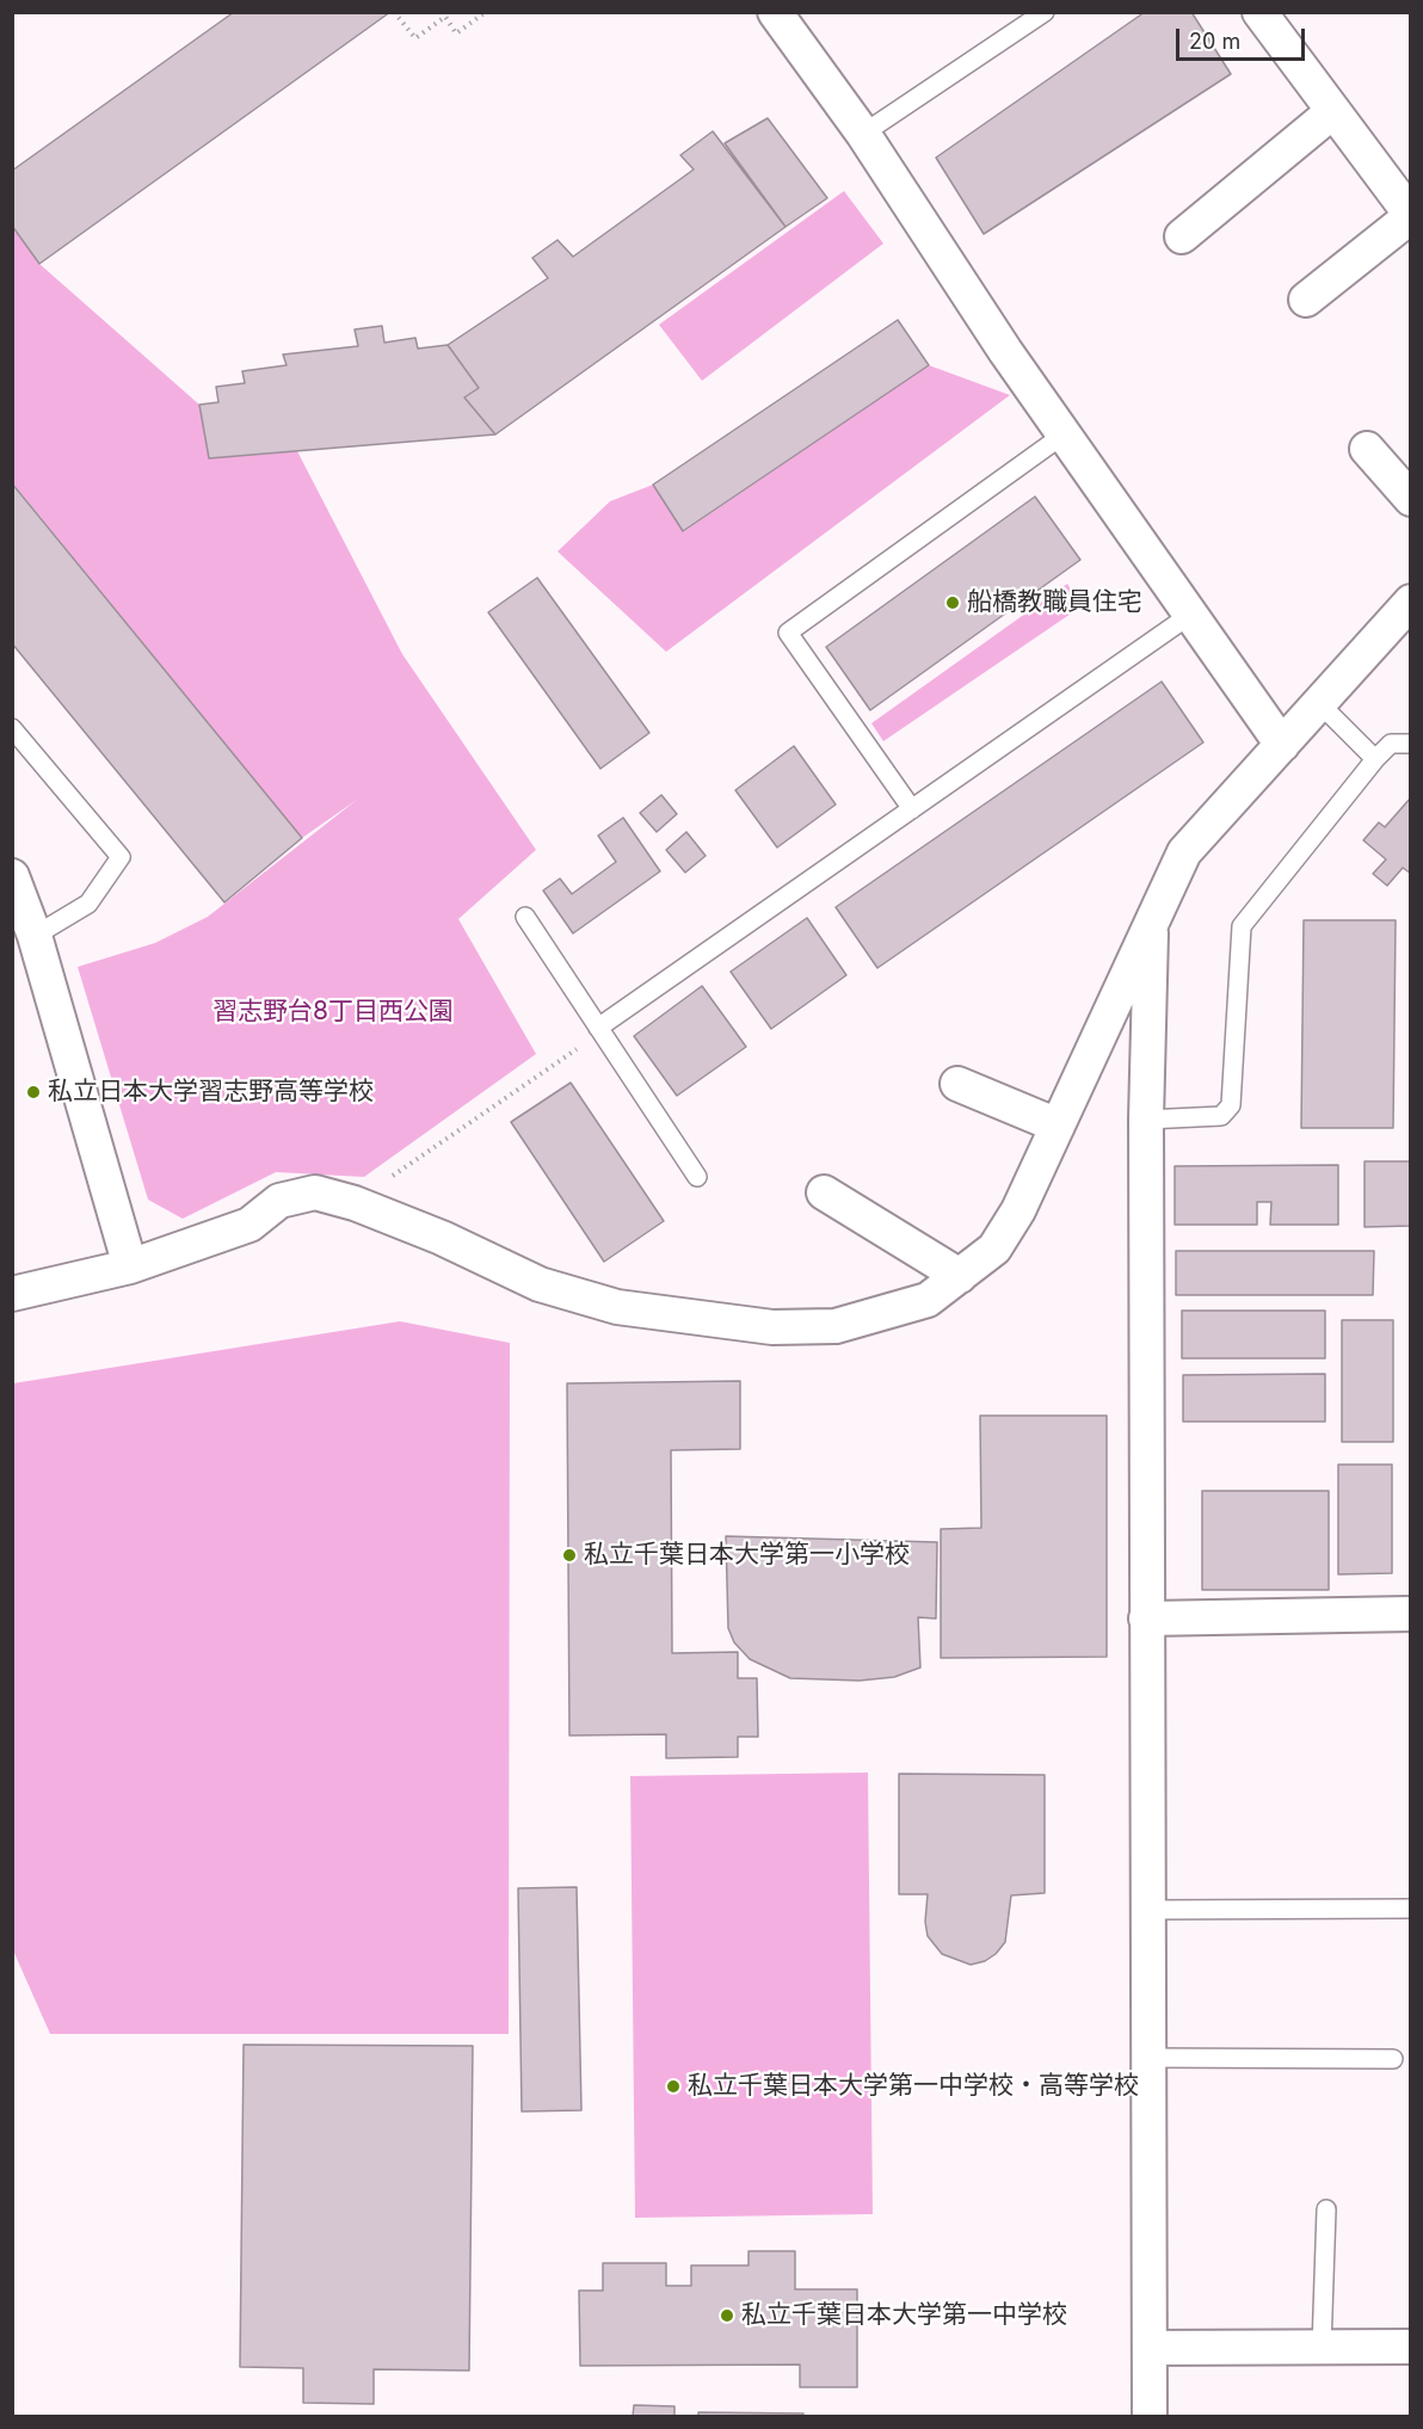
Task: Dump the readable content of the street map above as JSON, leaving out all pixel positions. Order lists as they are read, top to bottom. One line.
{"parks":["習志野台8丁目西公園"],"places":["船橋教職員住宅","私立日本大学習志野高等学校","私立千葉日本大学第一小学校","私立千葉日本大学第一中学校・高等学校","私立千葉日本大学第一中学校"],"scale_bar":"20 m"}
